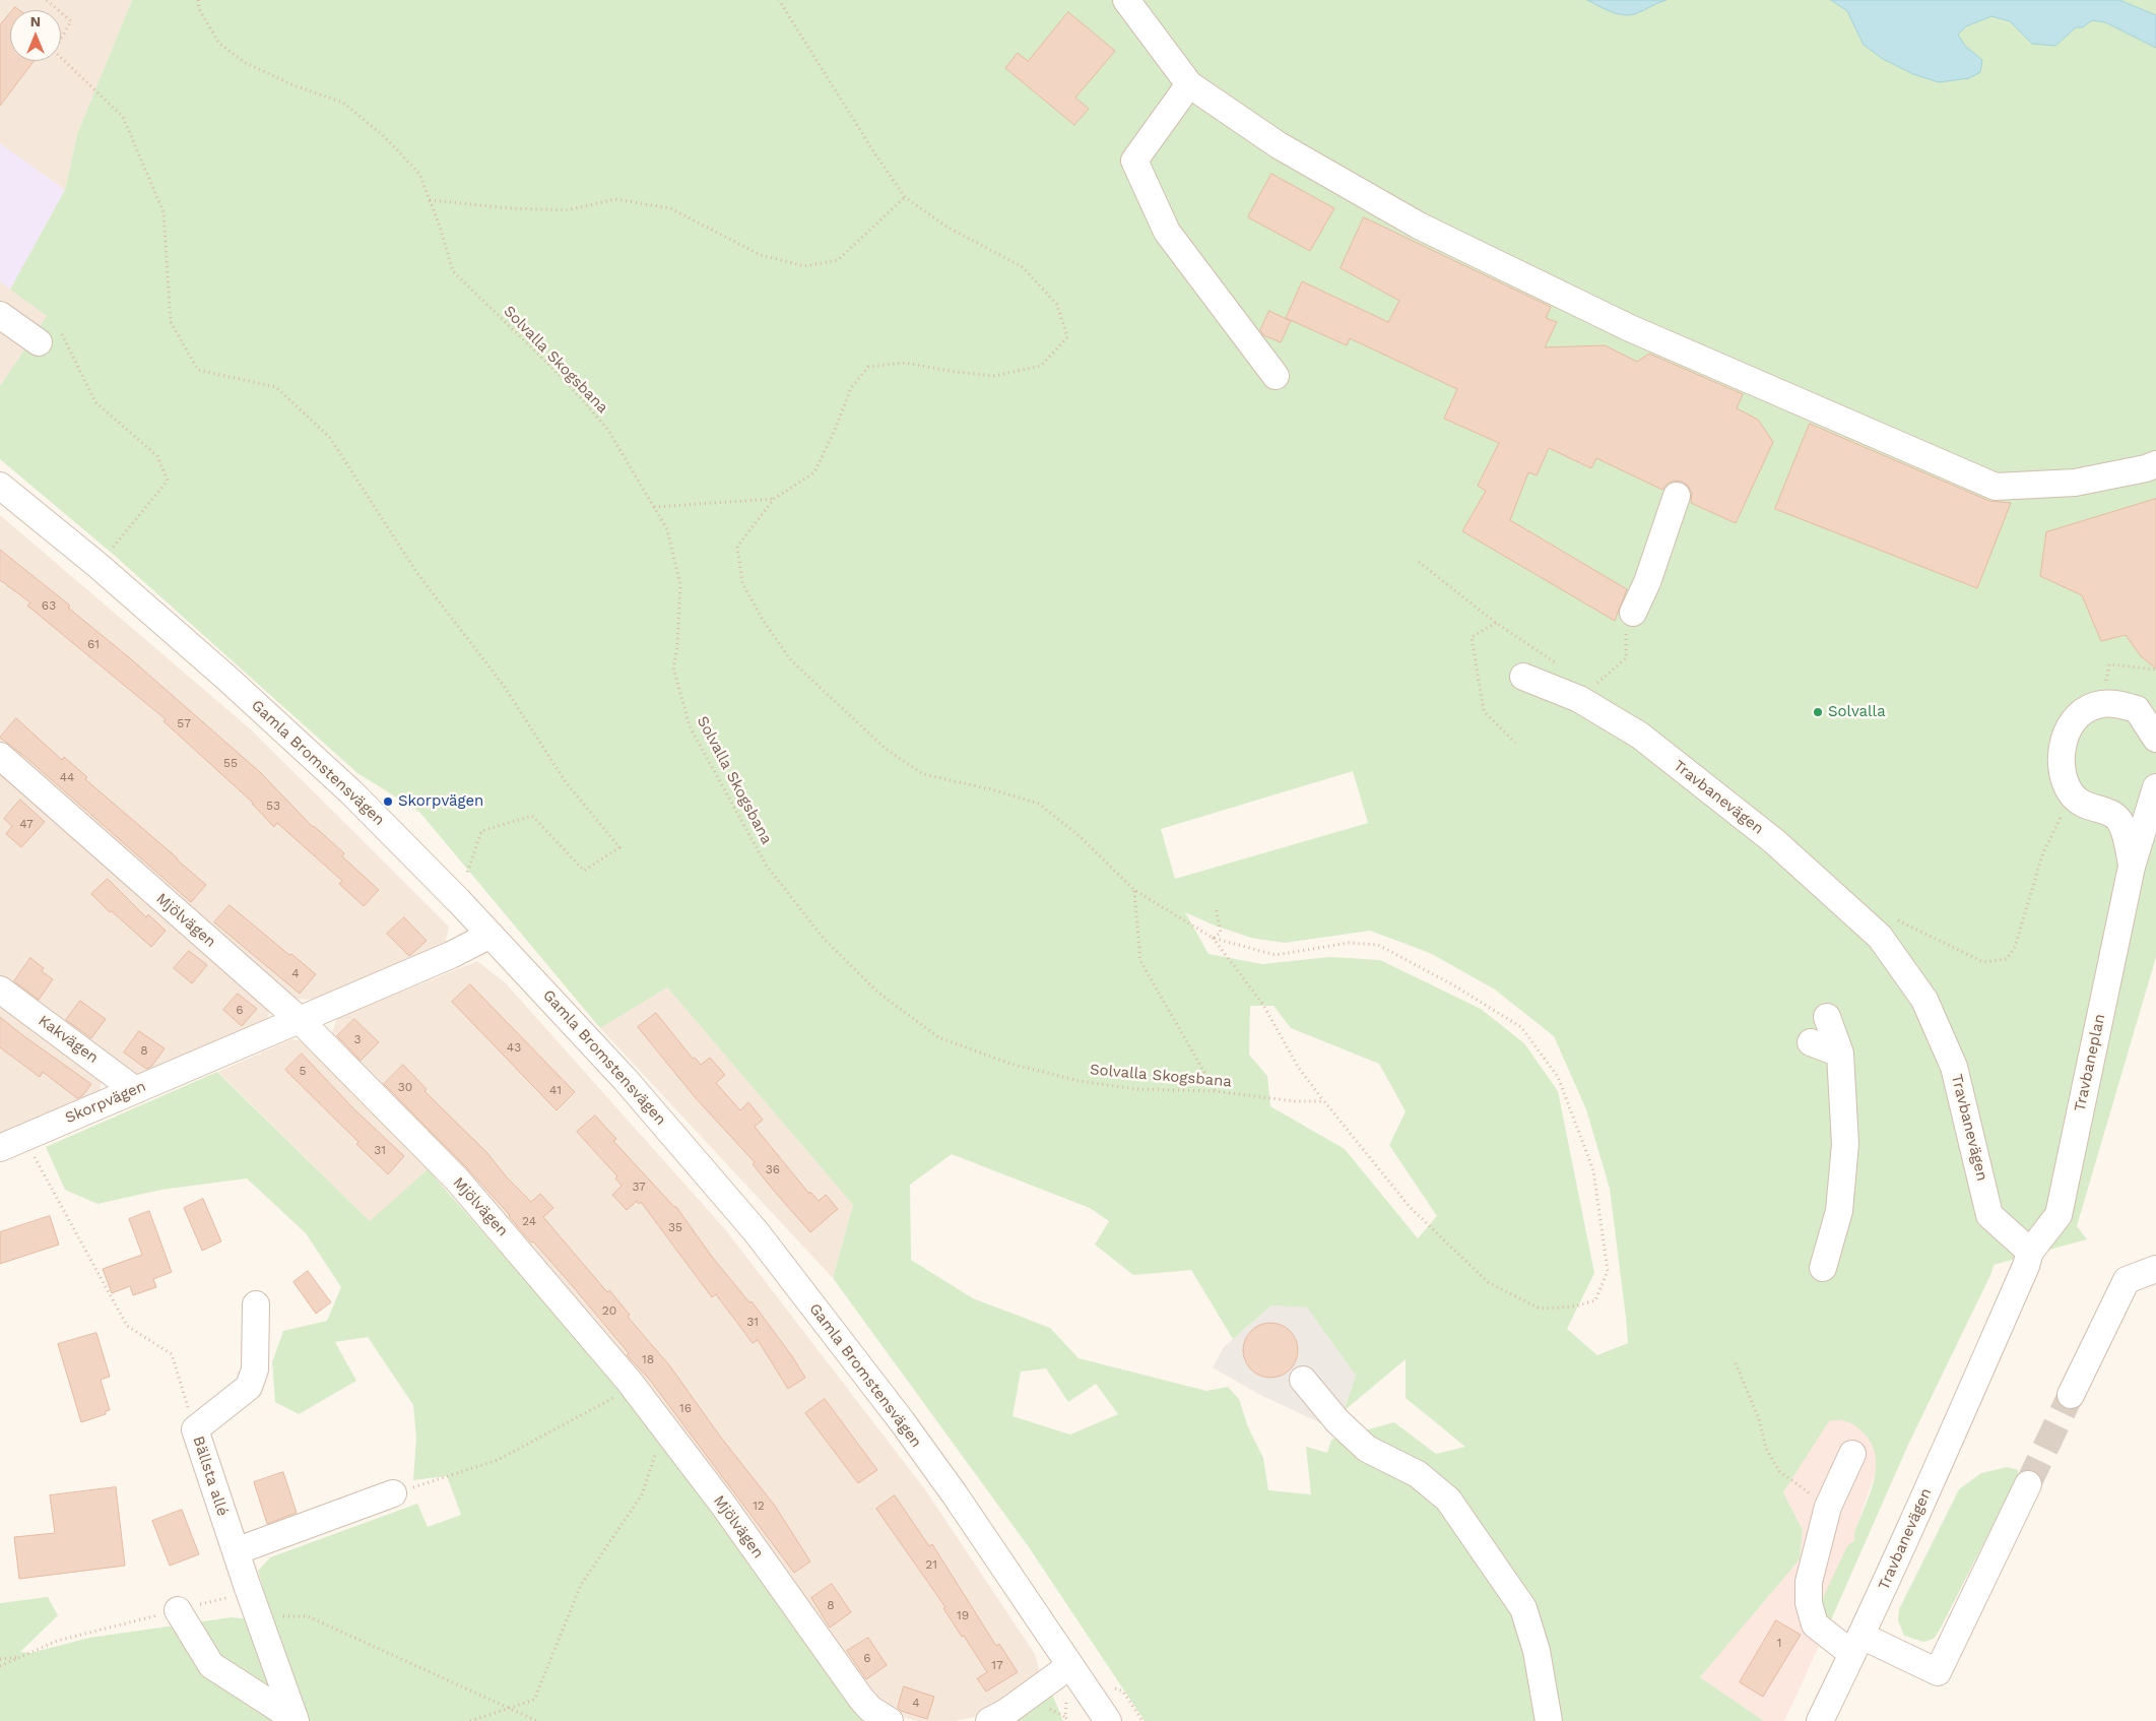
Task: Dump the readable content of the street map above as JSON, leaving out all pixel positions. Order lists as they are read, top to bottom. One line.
{"streets":{"street":["Gamla Bromstensvägen","Travbanevägen","Mjölvägen","Kakvägen","Travbaneplan","Skorpvägen","Bällsta allé"],"path":["Solvalla Skogsbana"]},"crossings":[["Gamla Bromstensvägen","Skorpvägen"],["Travbanevägen","Travbaneplan"],["Mjölvägen","Skorpvägen"],["Kakvägen","Skorpvägen"]],"places":["Solvalla","Skorpvägen"],"house_numbers":["63","61","57","55","44","53","47","4","6","3","43","8","5","30","41","31","36","37","24","35","20","31","18","16","12","21","8","19","1","6","17","4"],"north":"top"}
